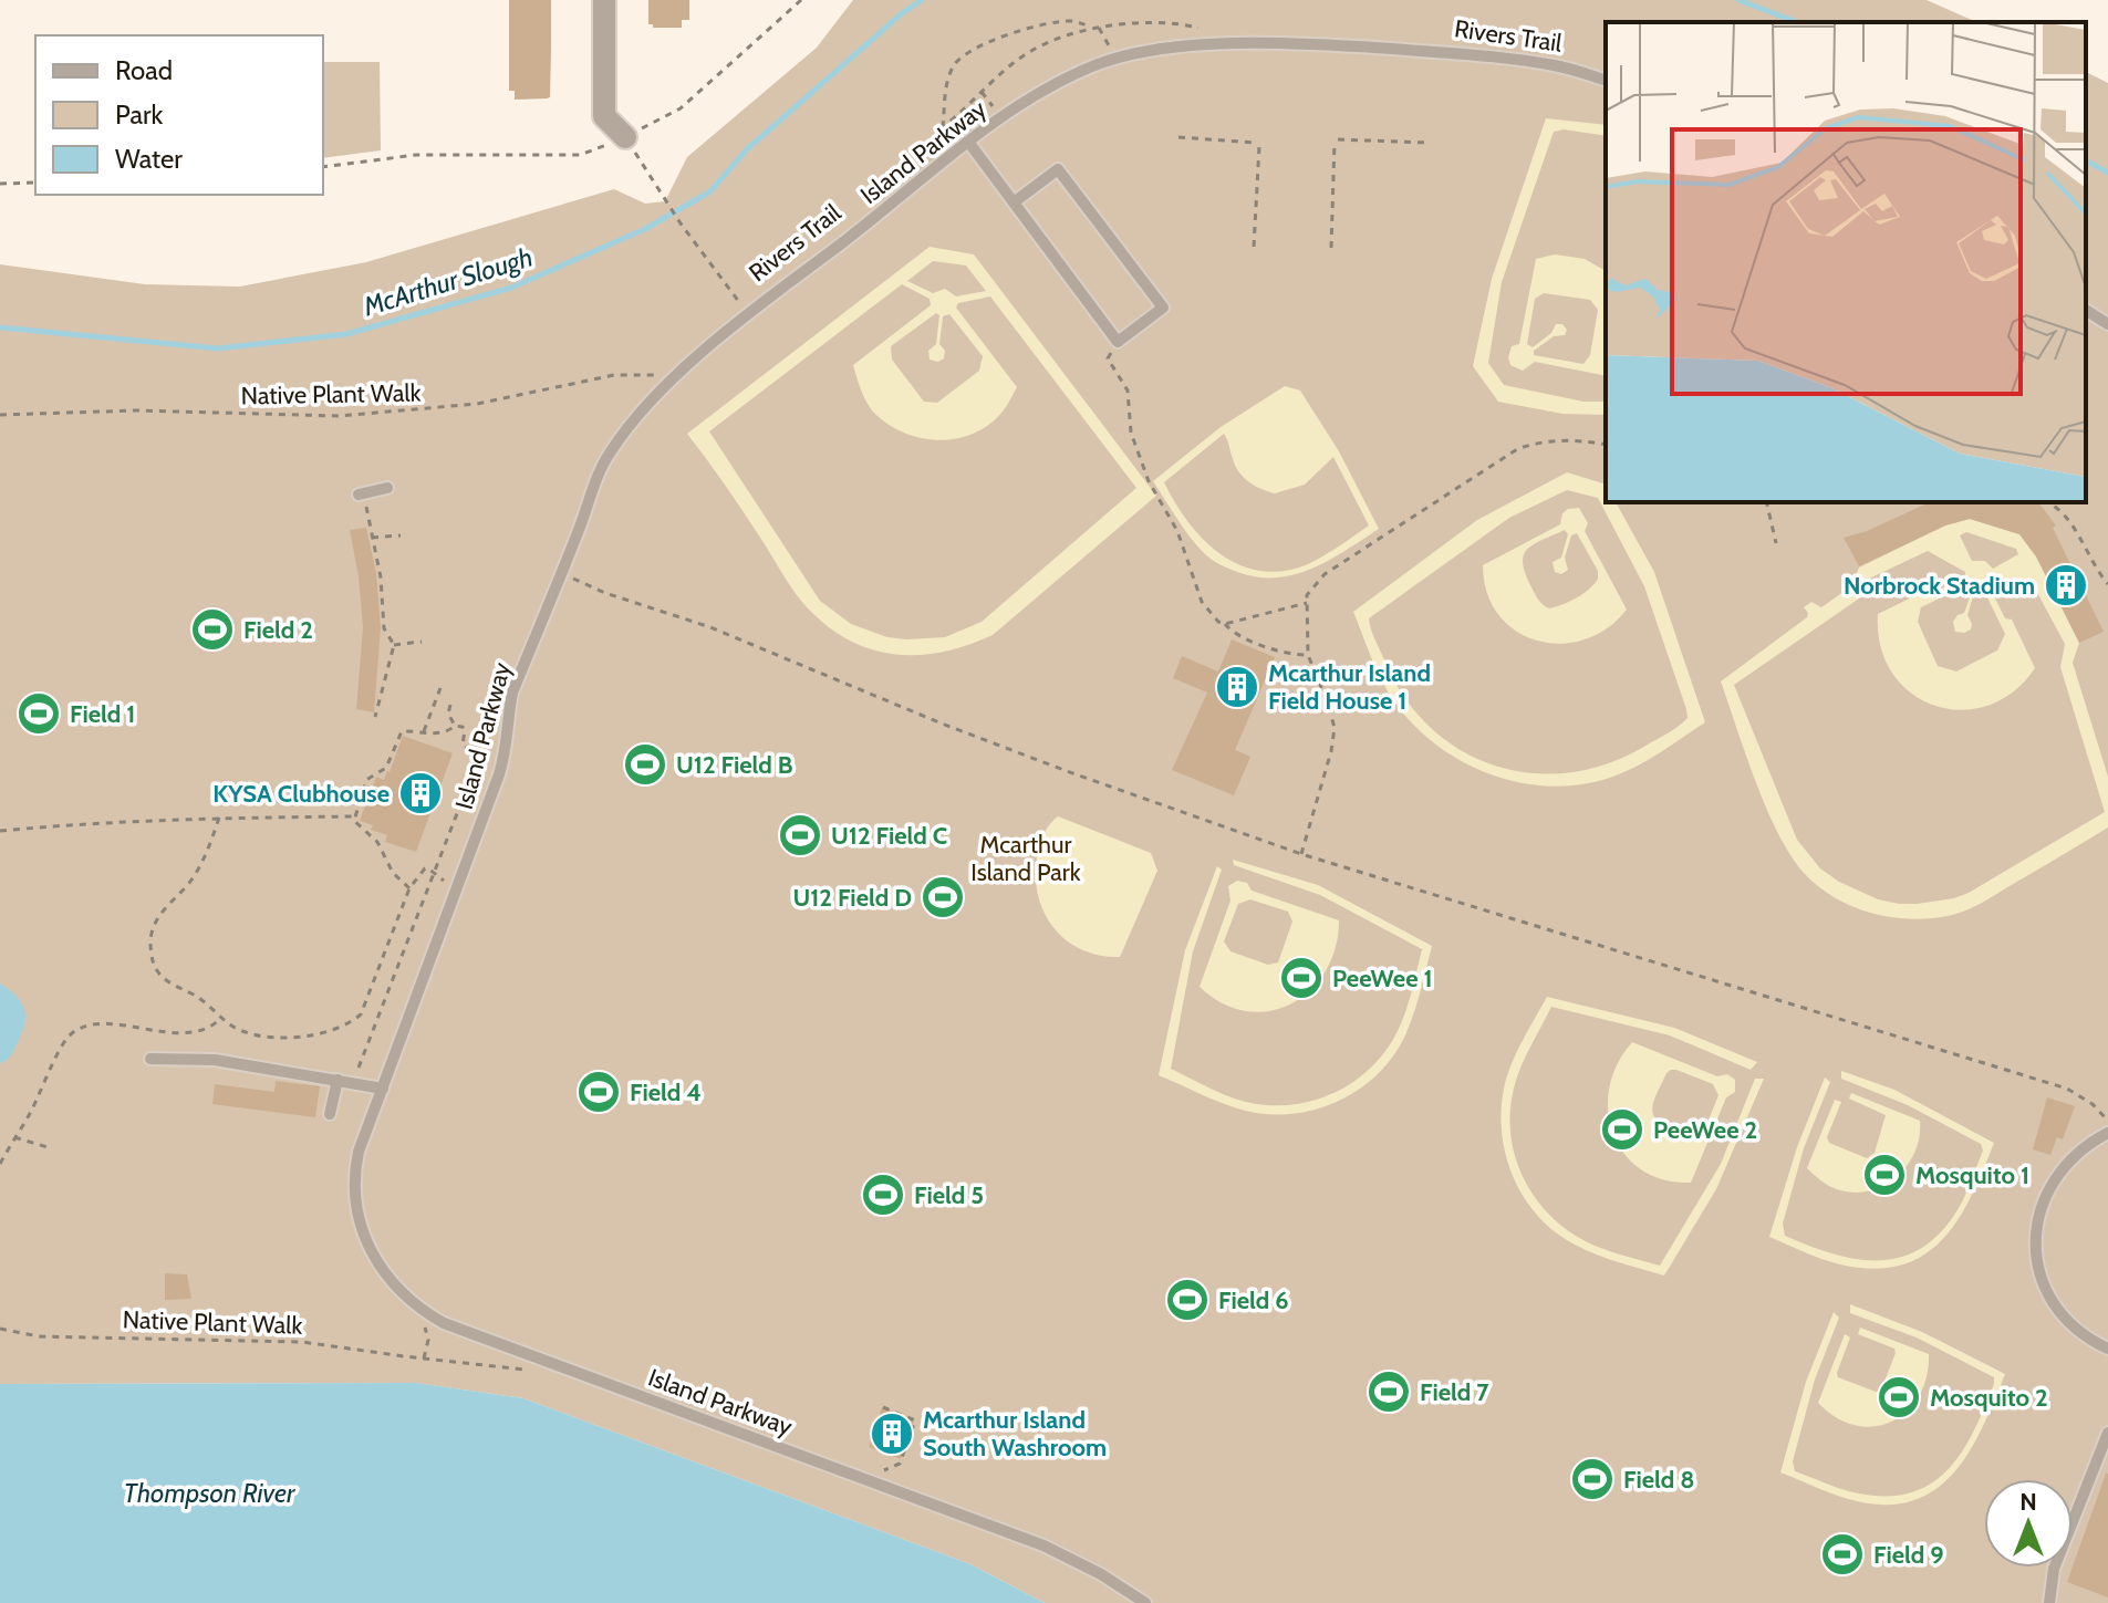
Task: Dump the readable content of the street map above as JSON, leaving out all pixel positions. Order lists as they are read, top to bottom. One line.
{"streets":{"lane":["Island Parkway"],"path":["Rivers Trail","Native Plant Walk"]},"water":["McArthur Slough","Thompson River"],"parks":["Mcarthur Island Park"],"places":{"building":["Norbrock Stadium","Mcarthur Island Field House 1","KYSA Clubhouse","Mcarthur Island South Washroom"],"sports":["Field 2","Field 1","U12 Field B","U12 Field C","U12 Field D","PeeWee 1","Field 4","PeeWee 2","Mosquito 1","Field 5","Field 6","Field 7","Mosquito 2","Field 8","Field 9"]},"legend":["Road","Park","Water"],"north":"top"}
